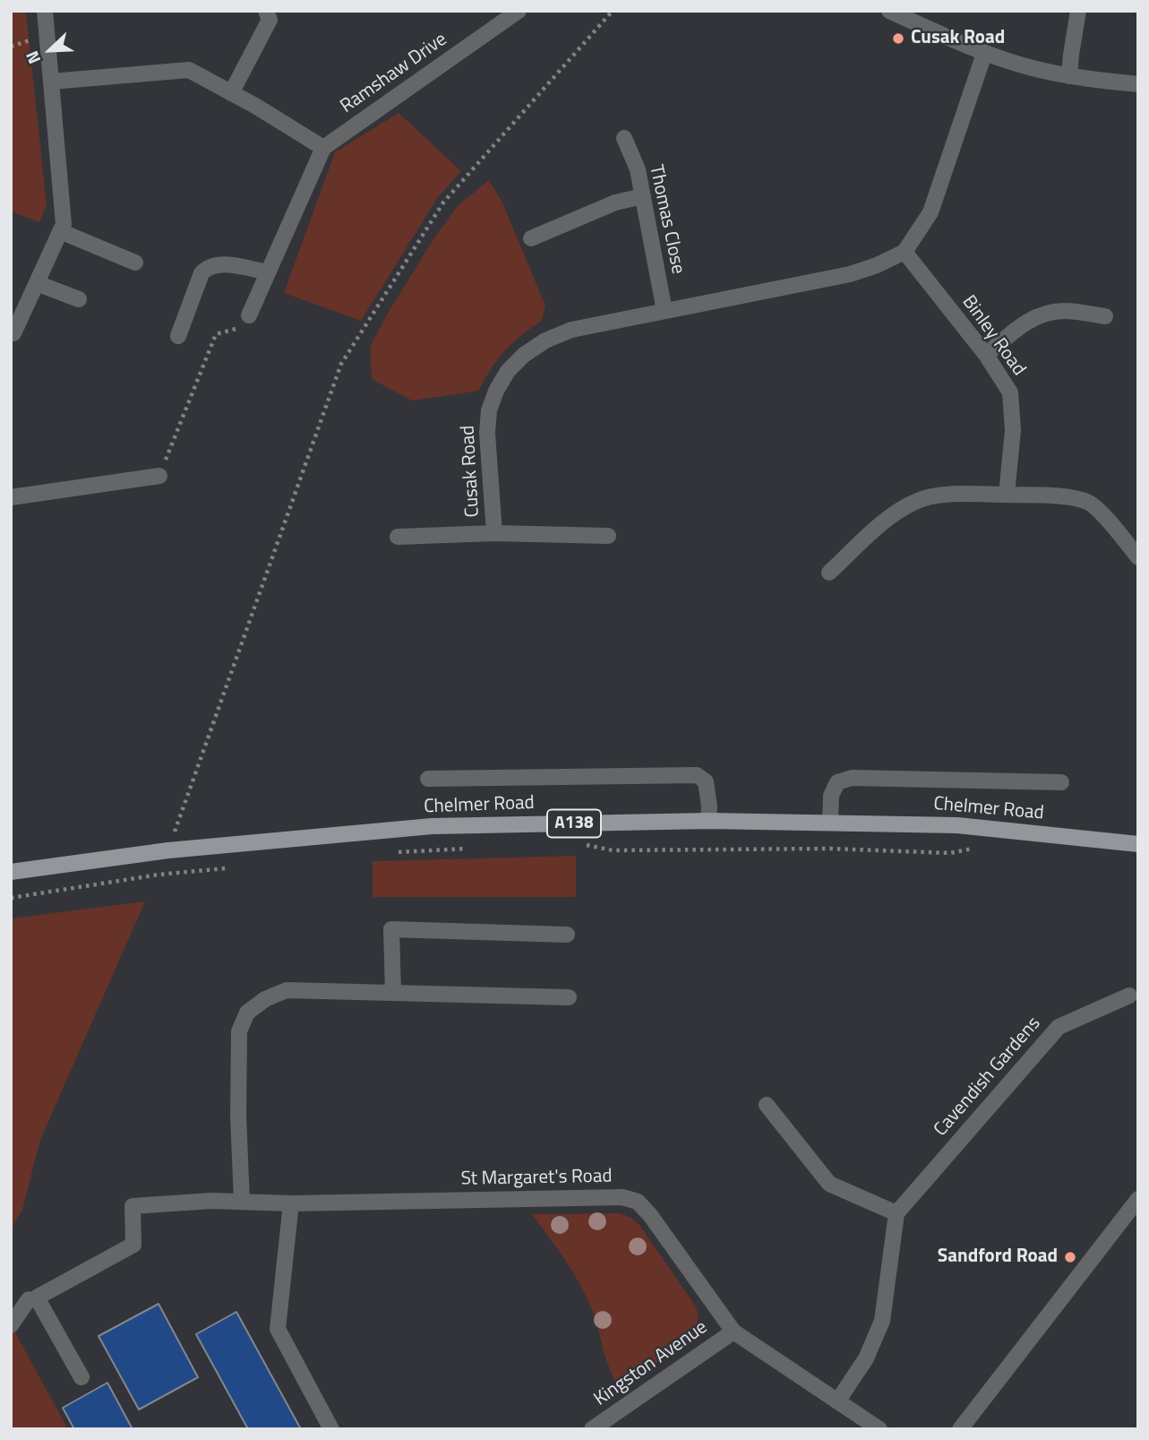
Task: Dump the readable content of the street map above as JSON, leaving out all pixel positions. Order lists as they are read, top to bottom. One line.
{"streets":{"main road":["Chelmer Road","A138"],"street":["Ramshaw Drive","Thomas Close","Binley Road","Cusak Road","Cavendish Gardens","St Margaret's Road","Kingston Avenue"]},"crossings":[["Thomas Close","Cusak Road"],["Binley Road","Cusak Road"],["St Margaret's Road","Kingston Avenue"]],"places":["Cusak Road","Sandford Road"],"north":"bottom left"}
